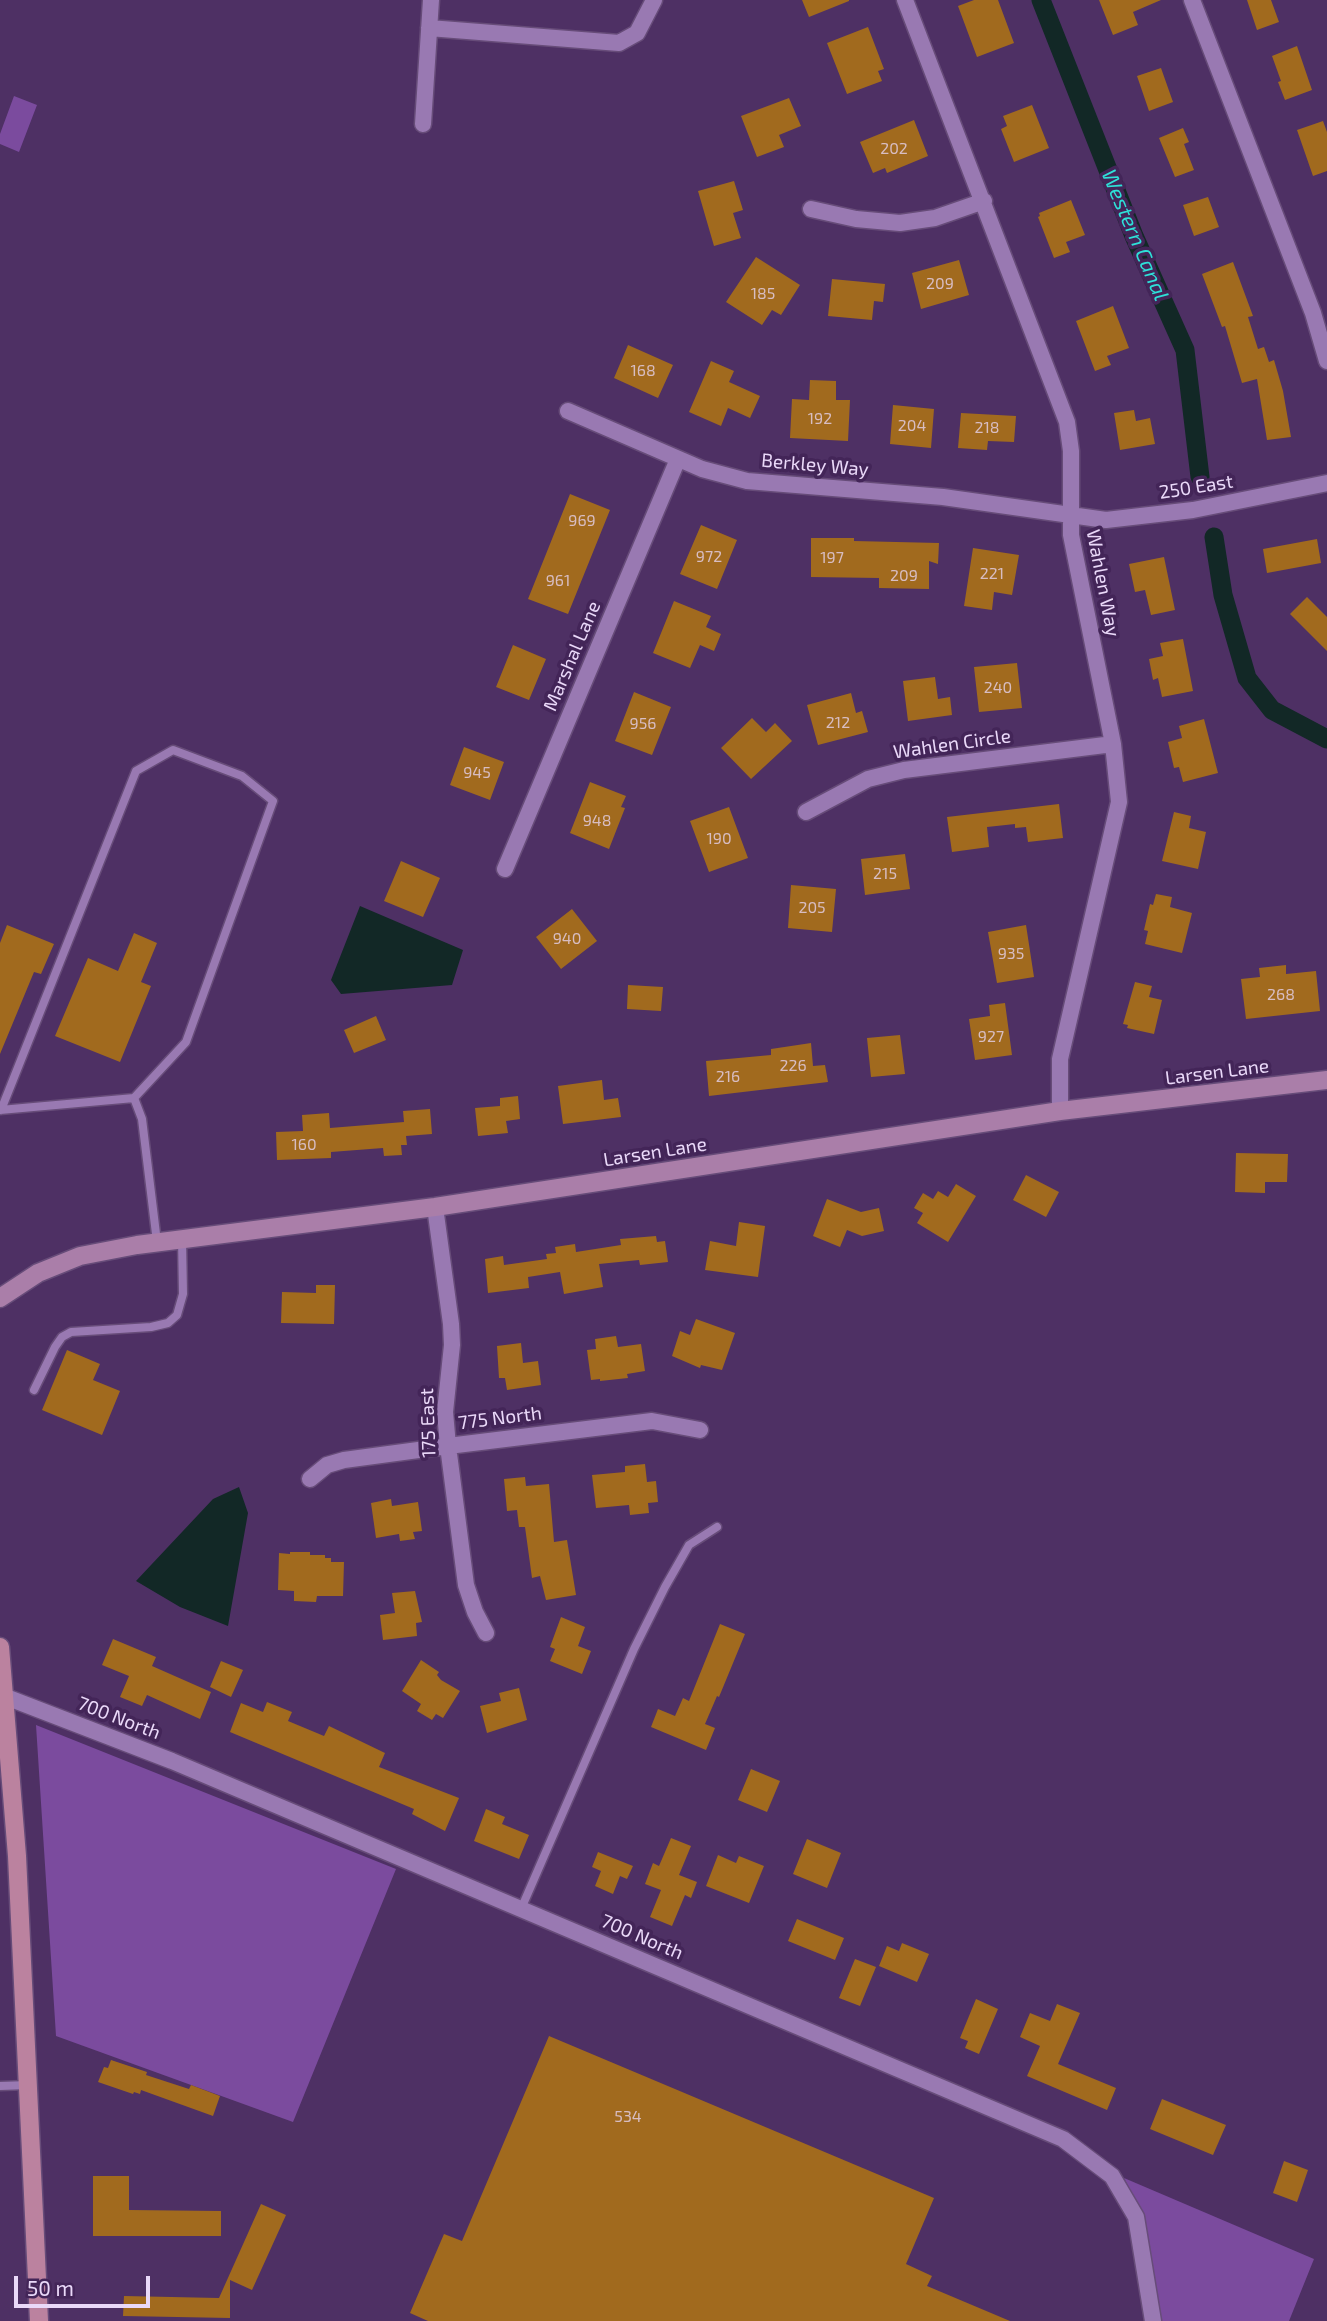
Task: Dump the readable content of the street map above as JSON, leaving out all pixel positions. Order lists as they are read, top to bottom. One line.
{"streets":{"main road":["Larsen Lane"],"street":["Berkley Way","250 East","Wahlen Way","Marshal Lane","Wahlen Circle","775 North","175 East","700 North"]},"crossings":[["Berkley Way","250 East"],["Berkley Way","Wahlen Way"],["Berkley Way","Marshal Lane"],["250 East","Wahlen Way"],["Wahlen Way","Wahlen Circle"],["Wahlen Way","Larsen Lane"],["Larsen Lane","175 East"],["775 North","175 East"]],"water":["Western Canal"],"house_numbers":["202","209","185","168","192","204","218","969","972","197","221","209","961","240","212","956","945","948","190","215","205","940","935","268","927","226","216","160","534"],"scale_bar":"50 m"}
